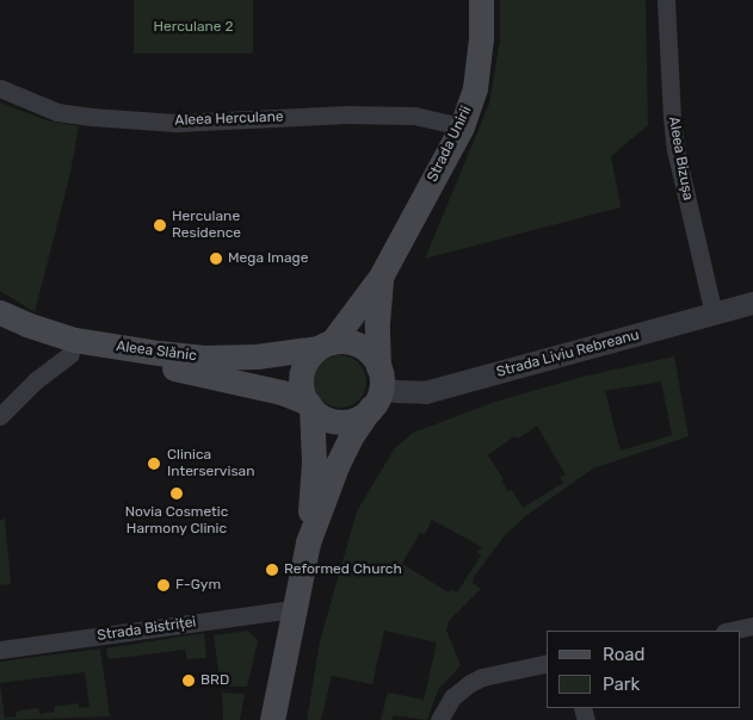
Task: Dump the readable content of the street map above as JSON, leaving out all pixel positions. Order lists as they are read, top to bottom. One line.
{"streets":{"main road":["Strada Unirii","Aleea Slănic"],"street":["Aleea Herculane","Aleea Bizușa","Strada Liviu Rebreanu","Strada Bistriței"]},"crossings":[["Aleea Herculane","Strada Unirii"],["Strada Unirii","Aleea Slănic"],["Strada Unirii","Strada Liviu Rebreanu"],["Aleea Bizușa","Strada Liviu Rebreanu"],["Aleea Slănic","Strada Liviu Rebreanu"]],"parks":["Herculane 2"],"places":["Herculane Residence","Mega Image","Clinica Interservisan","Novia Cosmetic Harmony Clinic","Reformed Church","F-Gym","BRD"],"legend":["Road","Park"]}
